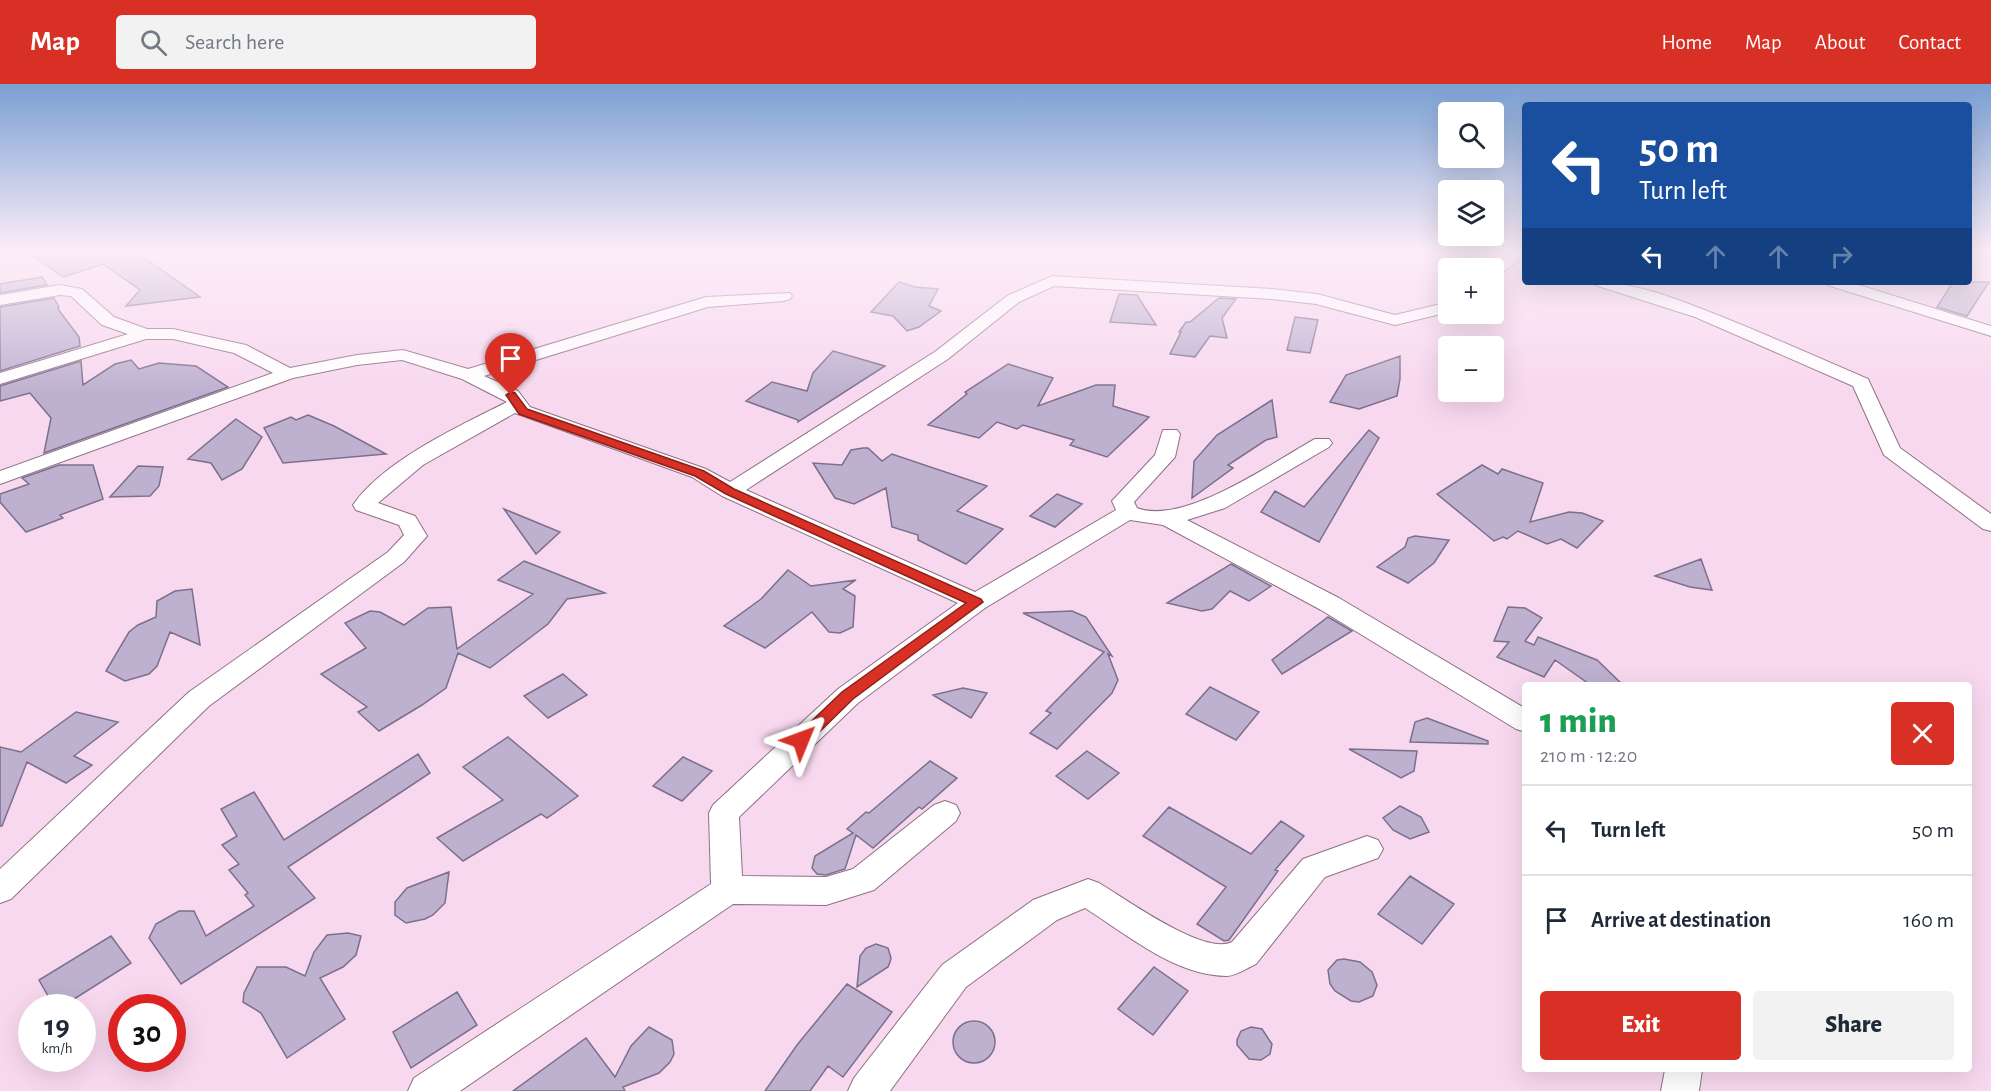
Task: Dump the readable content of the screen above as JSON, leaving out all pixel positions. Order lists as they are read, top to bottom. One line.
{"page":{"header":"Map","search":"Search here","nav":["Home","Map","About","Contact"],"map_buttons":["+","−"],"turn":["50 m","Turn left"],"heading":["1 min","210 m · 12:20"],"list":[{"name":"Turn left","value":"50 m"},{"name":"Arrive at destination","value":"160 m"}],"buttons":["Exit","Share"],"speed":"19 km/h","limit":"30"}}
